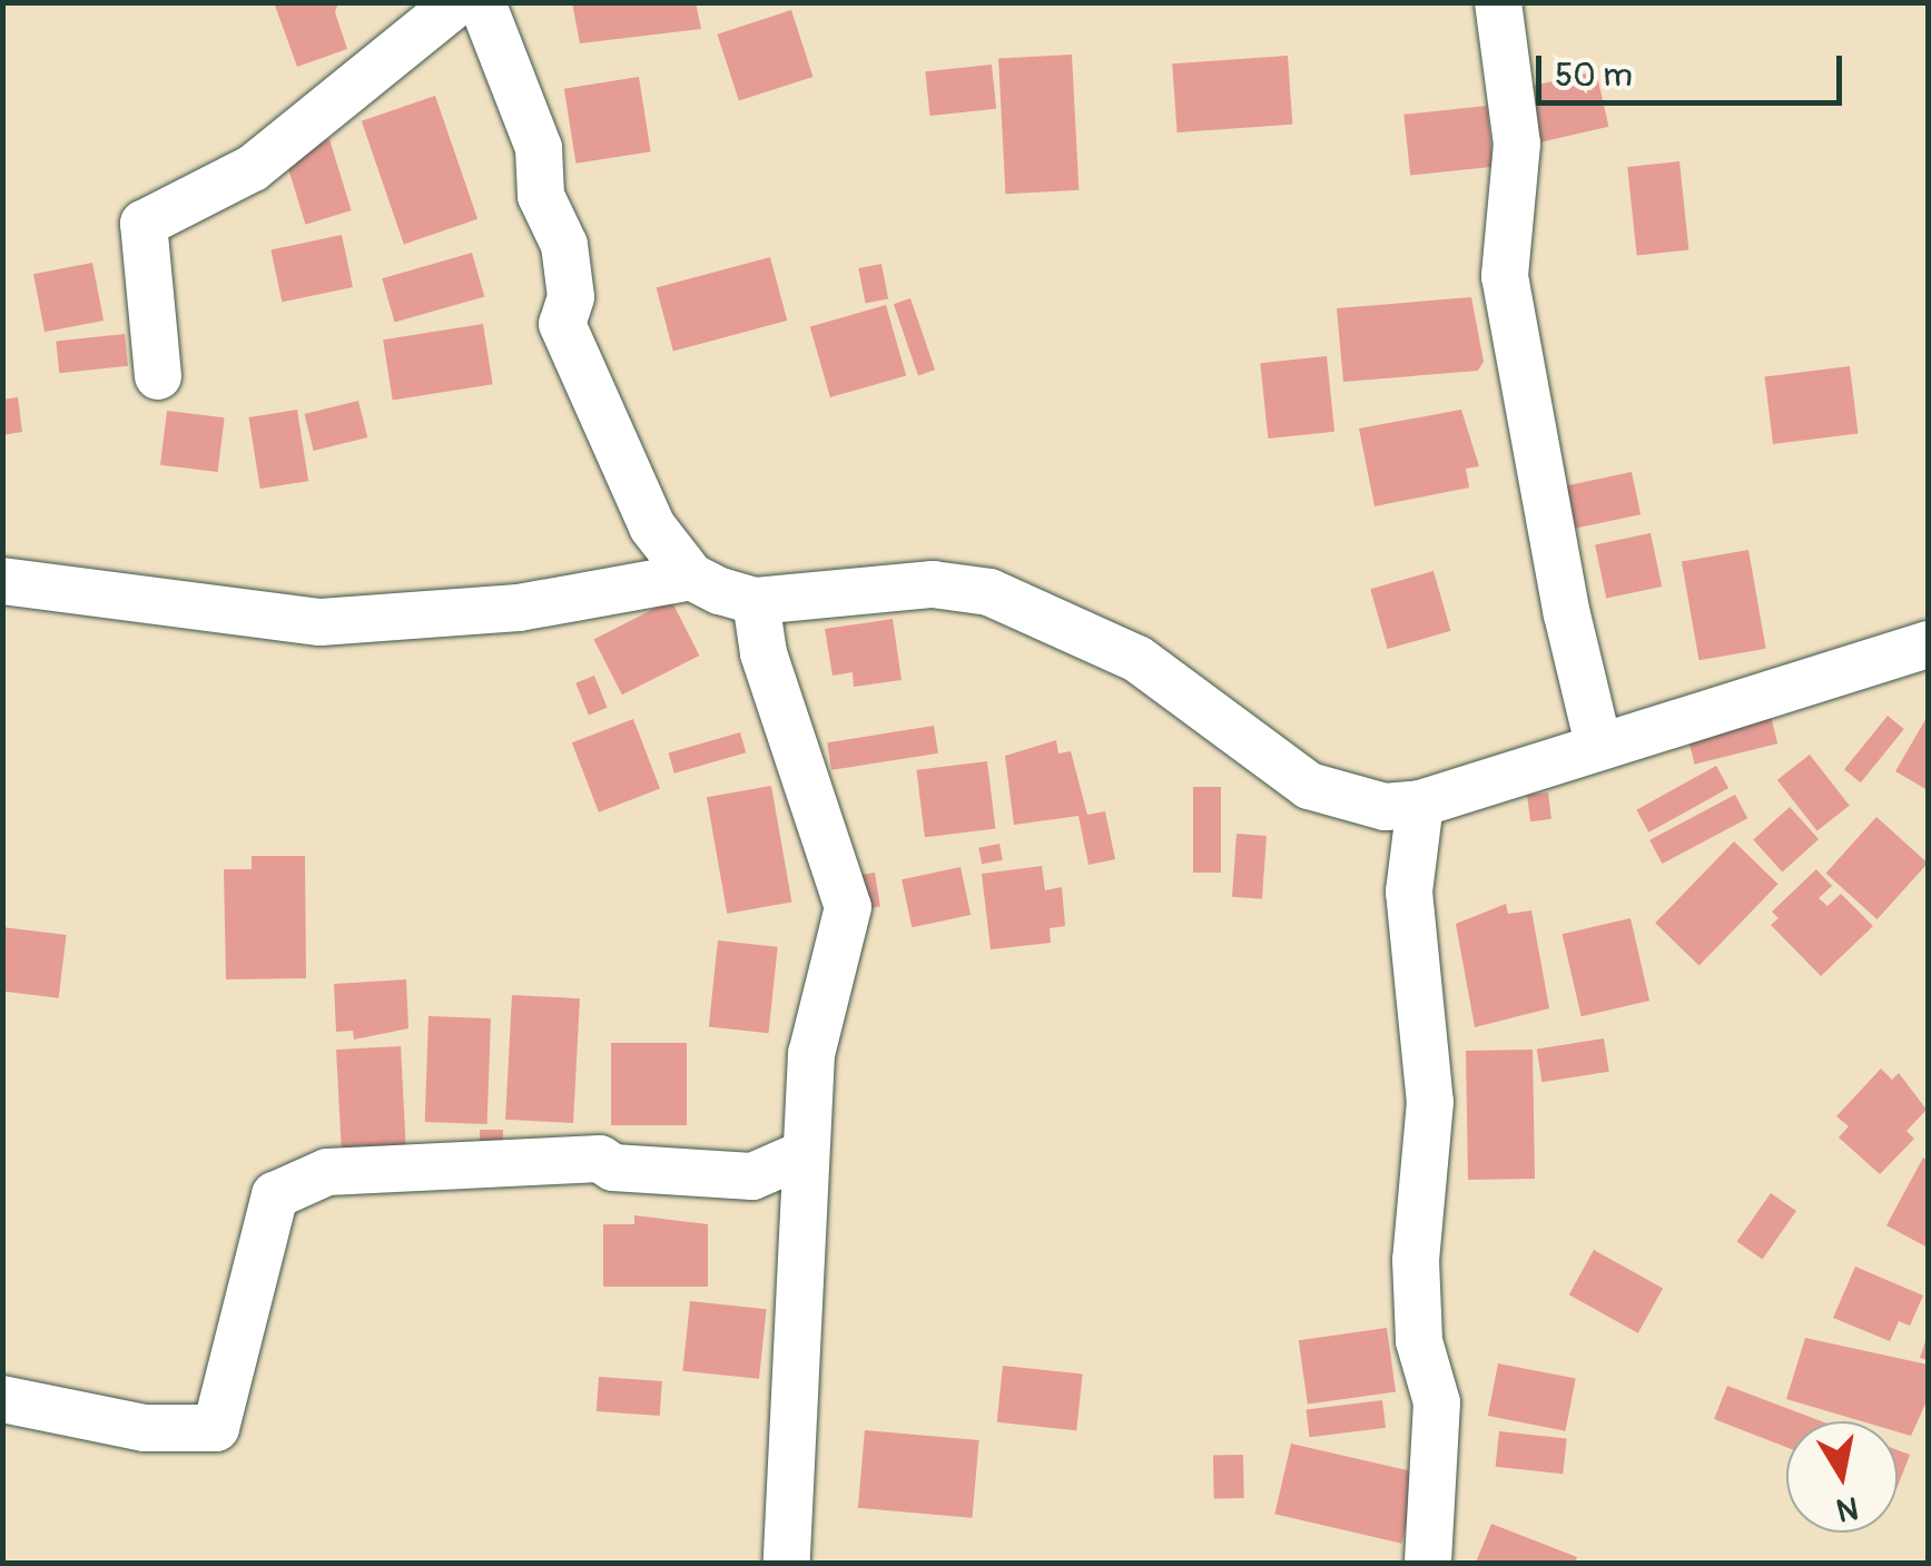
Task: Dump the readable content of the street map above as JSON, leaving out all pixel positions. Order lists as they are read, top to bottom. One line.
{"scale_bar":"50 m","north":"bottom"}
